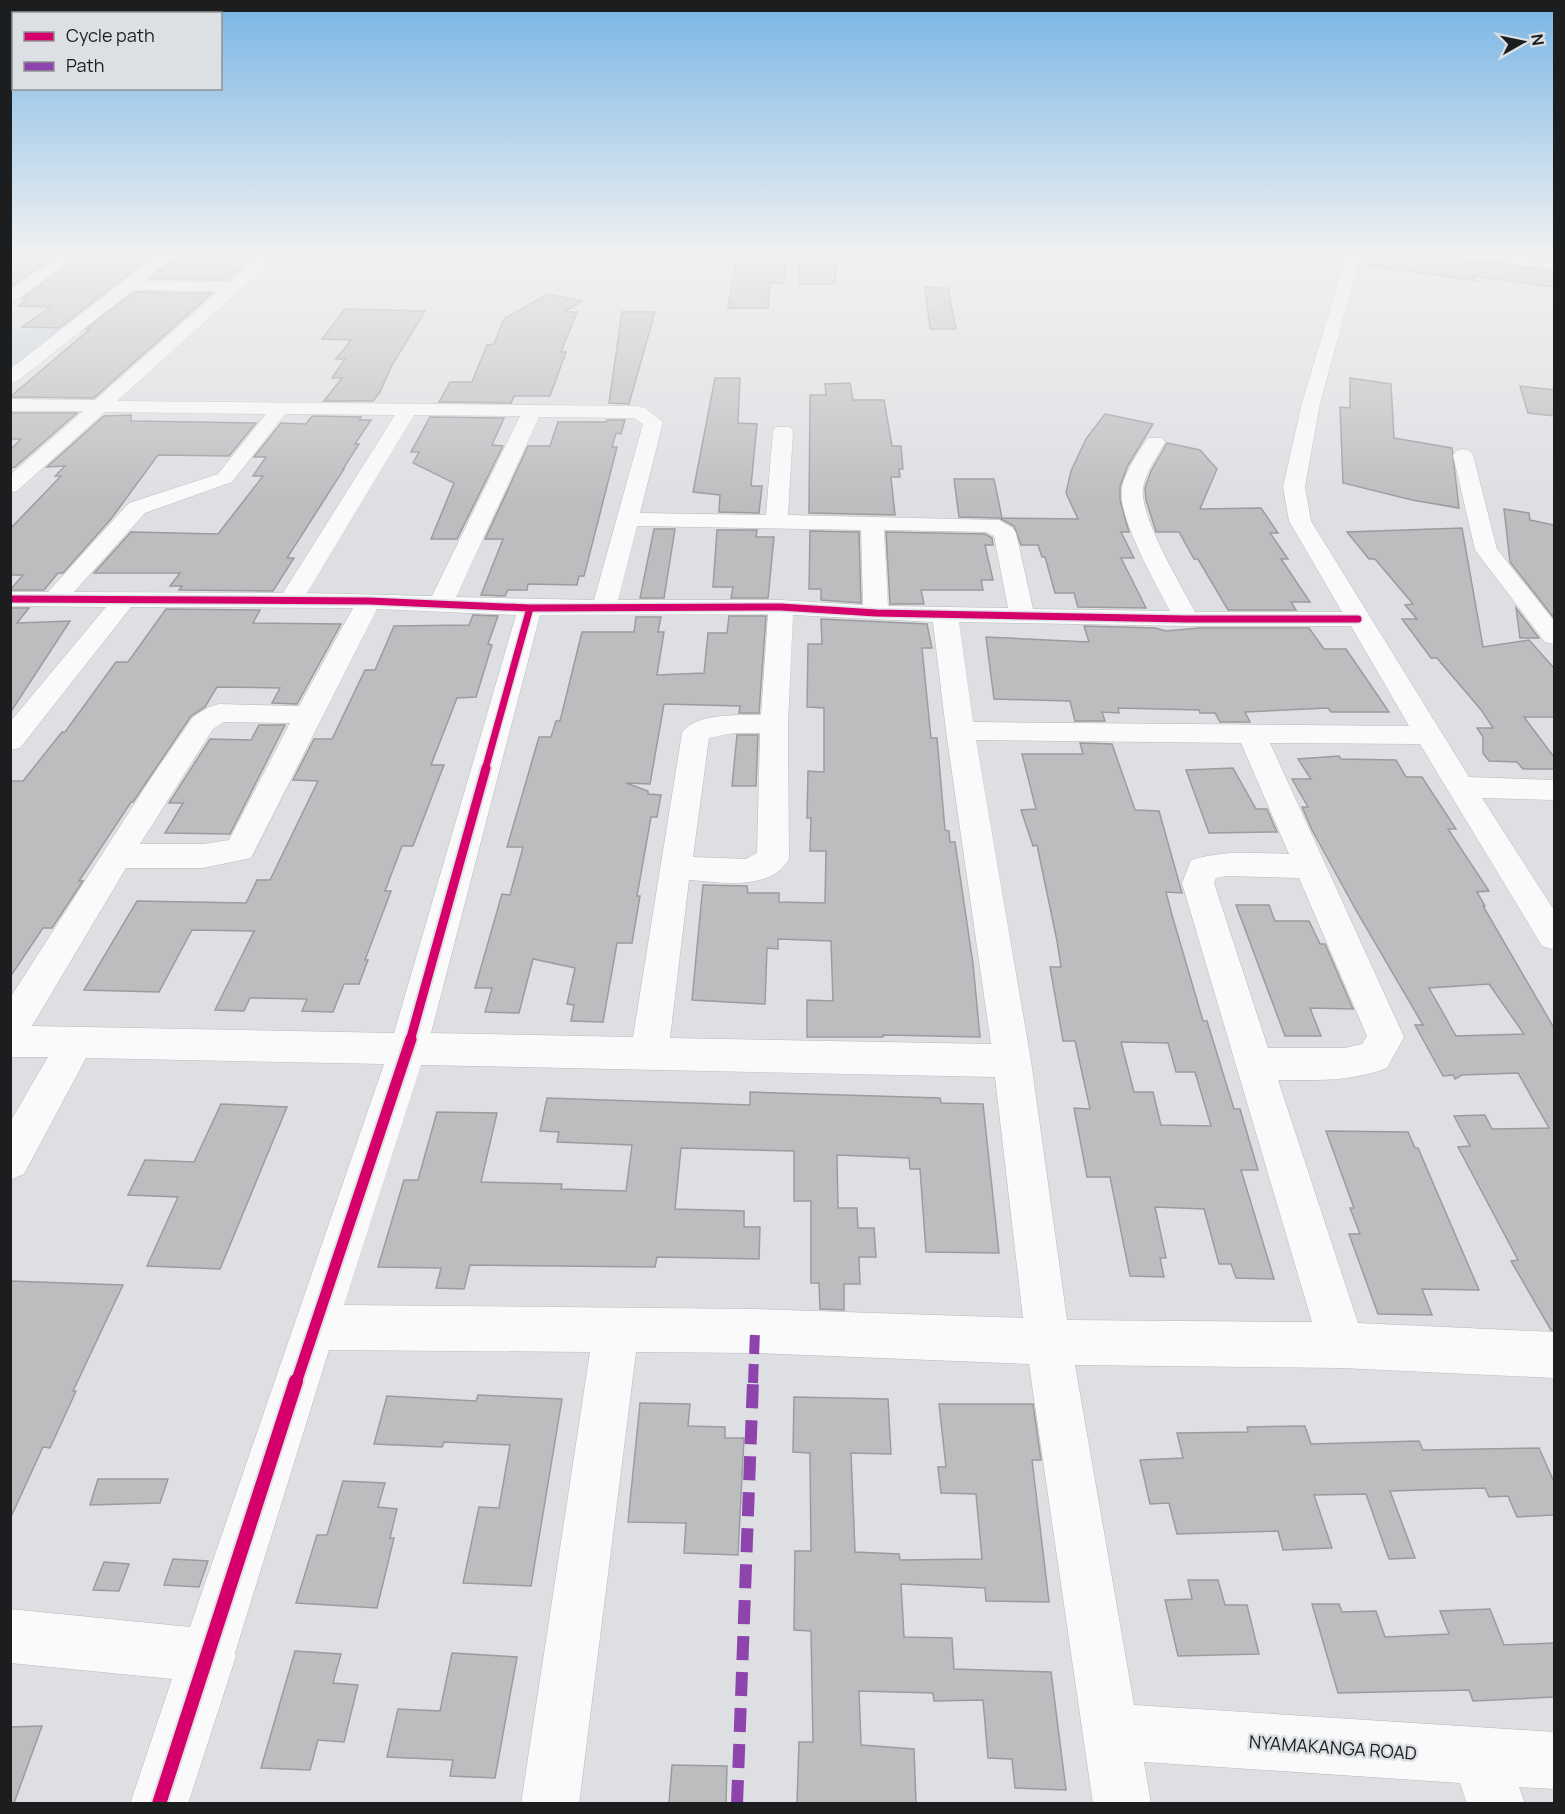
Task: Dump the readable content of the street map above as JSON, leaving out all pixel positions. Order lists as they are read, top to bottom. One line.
{"streets":{"street":["NYAMAKANGA ROAD"]},"legend":["Cycle path","Path"],"north":"right"}
